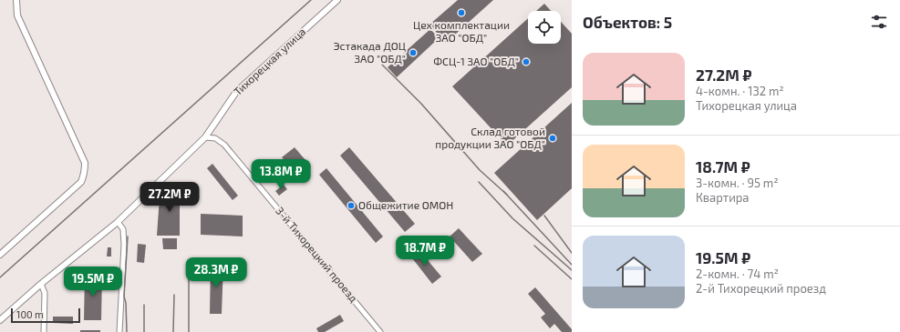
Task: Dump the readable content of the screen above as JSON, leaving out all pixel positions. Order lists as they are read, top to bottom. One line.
{"streets":{"street":["Тихорецкая улица","3-й Тихорецкий проезд"]},"crossings":[["Тихорецкая улица","3-й Тихорецкий проезд"]],"places":["Цех комплектации ЗАО \"ОБД\"","Эстакада ДОЦ ЗАО \"ОБД\"","ФСЦ-1 ЗАО \"ОБД\"","Склад готовой продукции ЗАО \"ОБД\"","Общежитие ОМОН"],"scale_bar":"100 m","page":{"heading":"Объектов: 5","list":[{"name":"27.2M ₽","note":"4-комн. · 132 m² · Тихорецкая улица"},{"name":"18.7M ₽","note":"3-комн. · 95 m² · Квартира"},{"name":"19.5M ₽","note":"2-комн. · 74 m² · 2-й Тихорецкий проезд"}],"price":["13.8M ₽","27.2M ₽","18.7M ₽","28.3M ₽","19.5M ₽"],"scale":"100 m"}}
